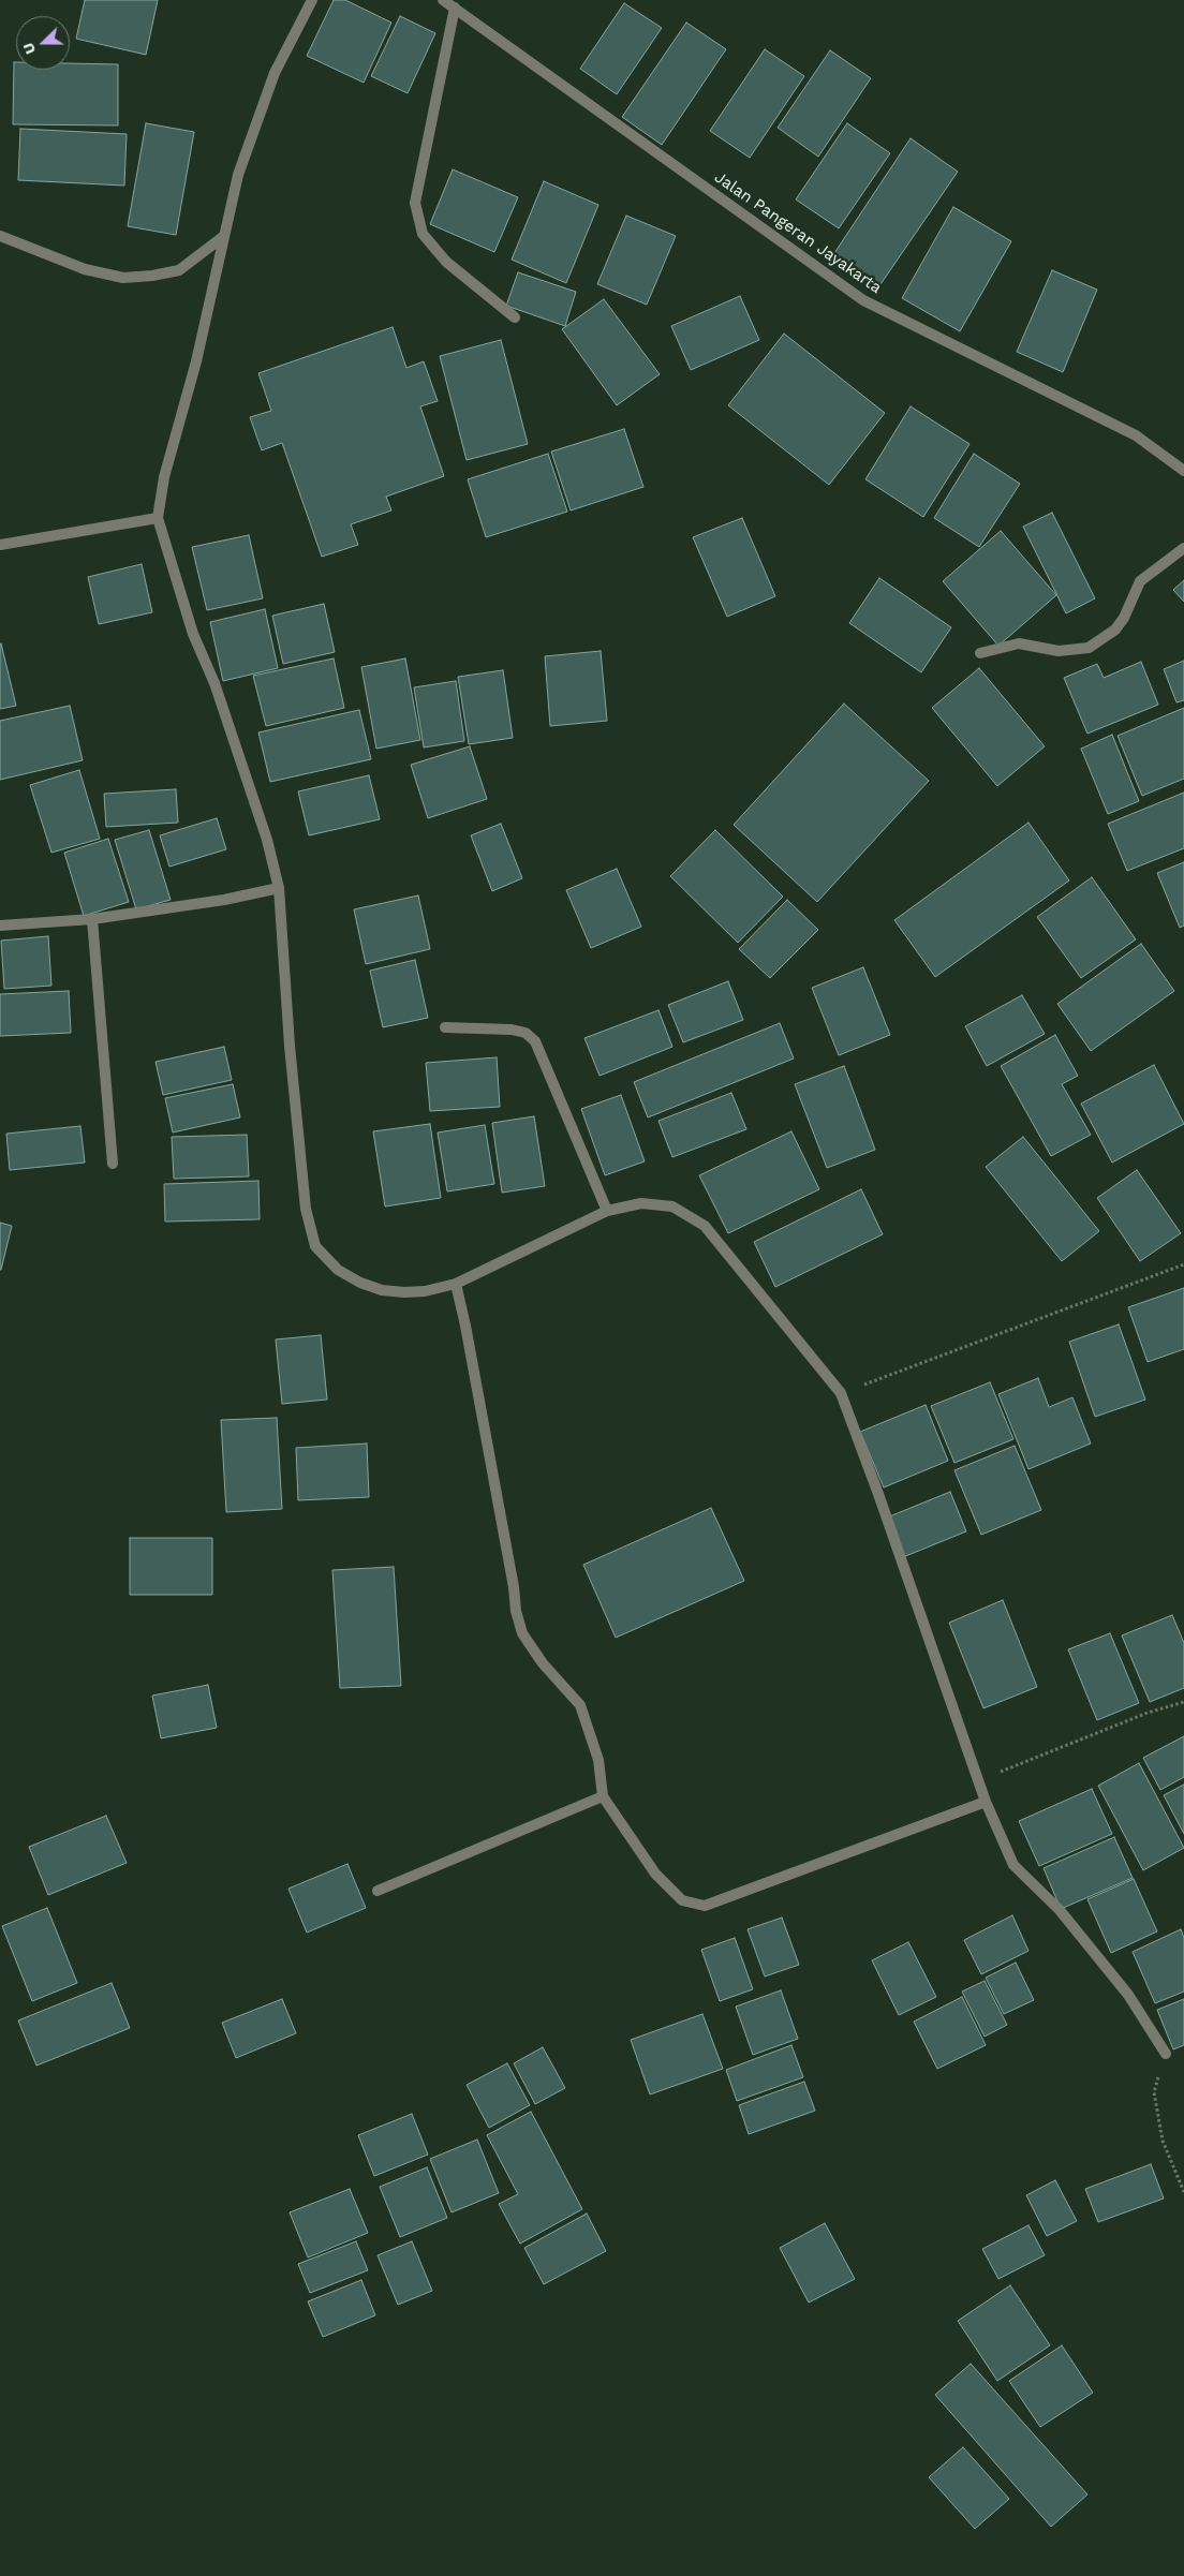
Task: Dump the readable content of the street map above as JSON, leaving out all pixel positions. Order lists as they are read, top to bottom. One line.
{"streets":{"street":["Jalan Pangeran Jayakarta"]},"north":"left"}
